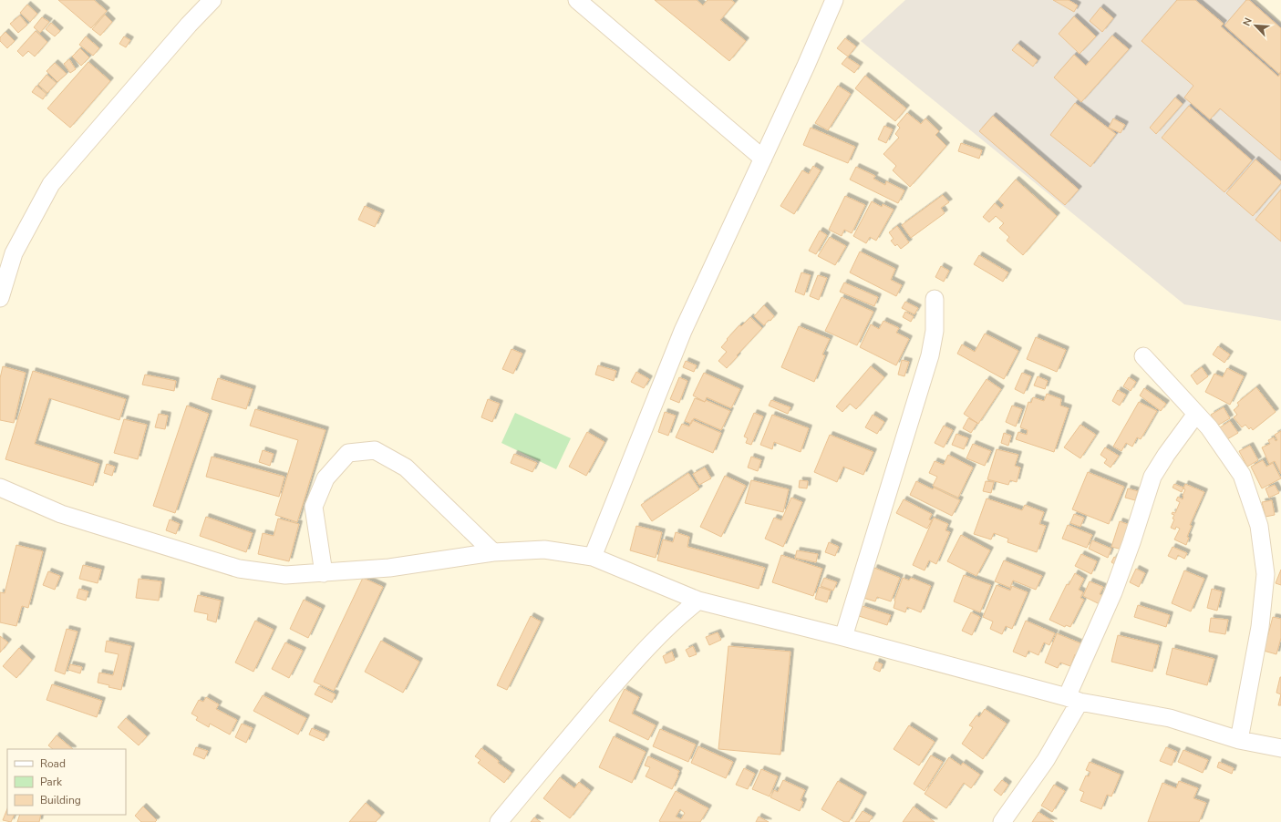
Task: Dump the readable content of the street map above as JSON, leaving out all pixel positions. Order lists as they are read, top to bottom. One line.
{"legend":["Road","Park","Building"],"north":"top left"}
